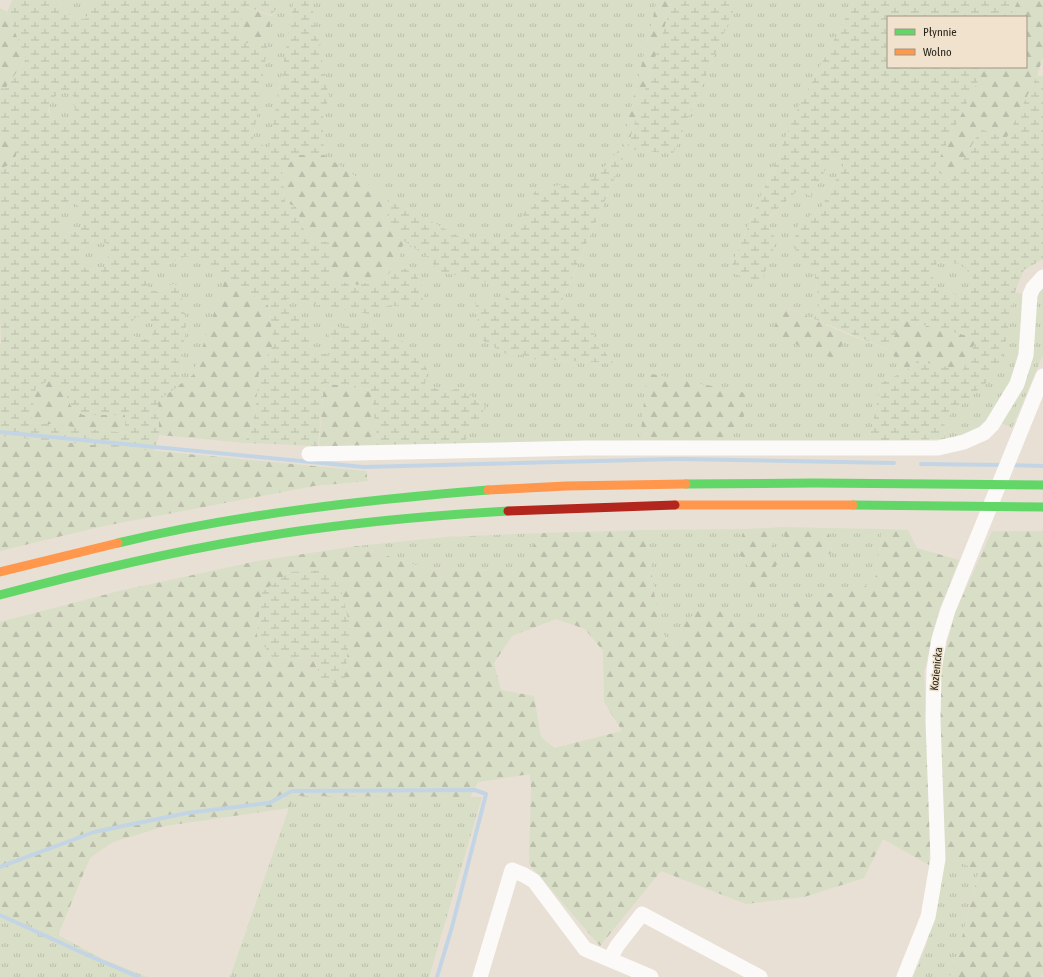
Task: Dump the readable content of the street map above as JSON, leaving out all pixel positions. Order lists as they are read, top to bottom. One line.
{"streets":{"street":["Kozienicka"]},"legend":["Płynnie","Wolno"]}
